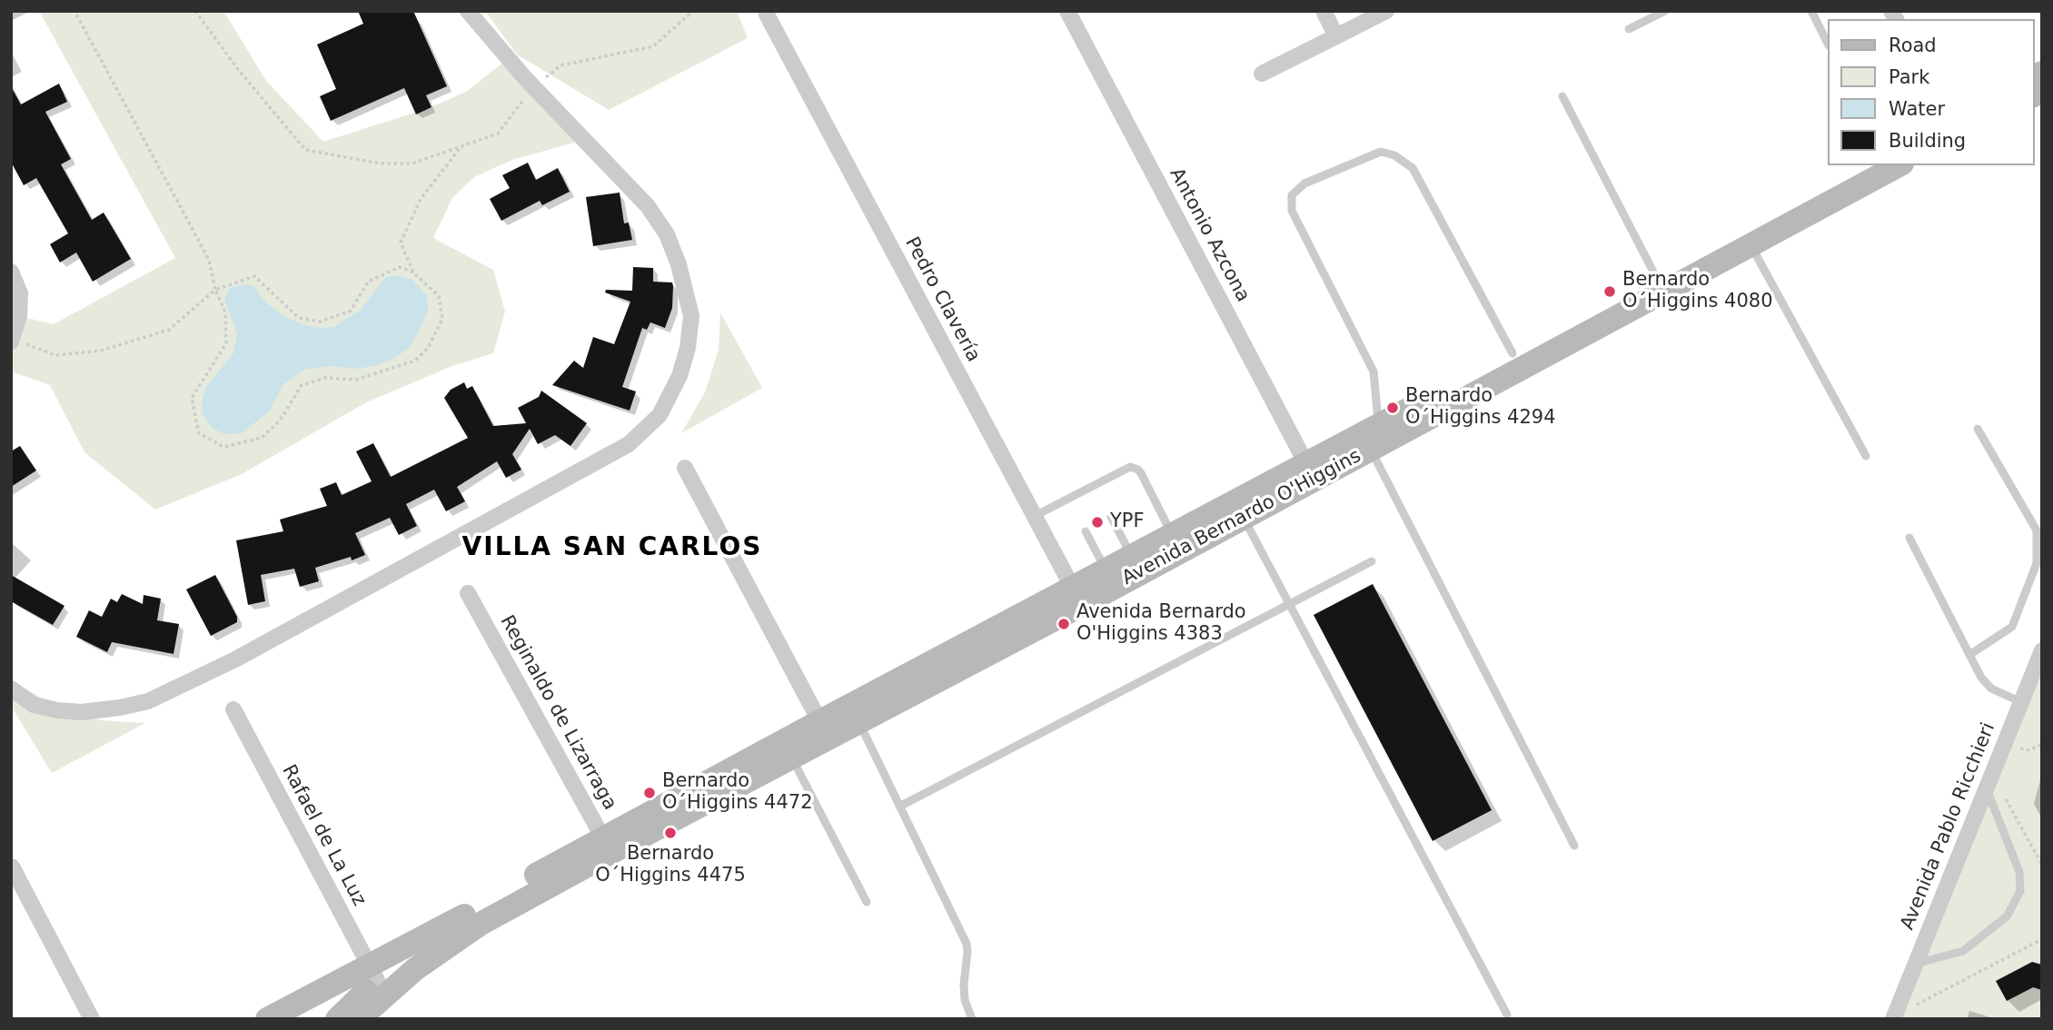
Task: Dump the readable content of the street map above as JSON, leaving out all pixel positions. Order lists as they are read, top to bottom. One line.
{"streets":{"main road":["Avenida Bernardo O'Higgins"],"street":["Antonio Azcona","Pedro Clavería","Reginaldo de Lizarraga","Avenida Pablo Ricchieri","Rafael de La Luz"]},"crossings":[["Antonio Azcona","Avenida Bernardo O'Higgins"],["Pedro Clavería","Avenida Bernardo O'Higgins"],["Avenida Bernardo O'Higgins","Reginaldo de Lizarraga"],["Avenida Bernardo O'Higgins","Rafael de La Luz"]],"districts":["VILLA SAN CARLOS"],"places":["Bernardo O´Higgins 4080","Bernardo O´Higgins 4294","YPF","Avenida Bernardo O'Higgins 4383","Bernardo O´Higgins 4472","Bernardo O´Higgins 4475"],"legend":["Road","Park","Water","Building"]}
